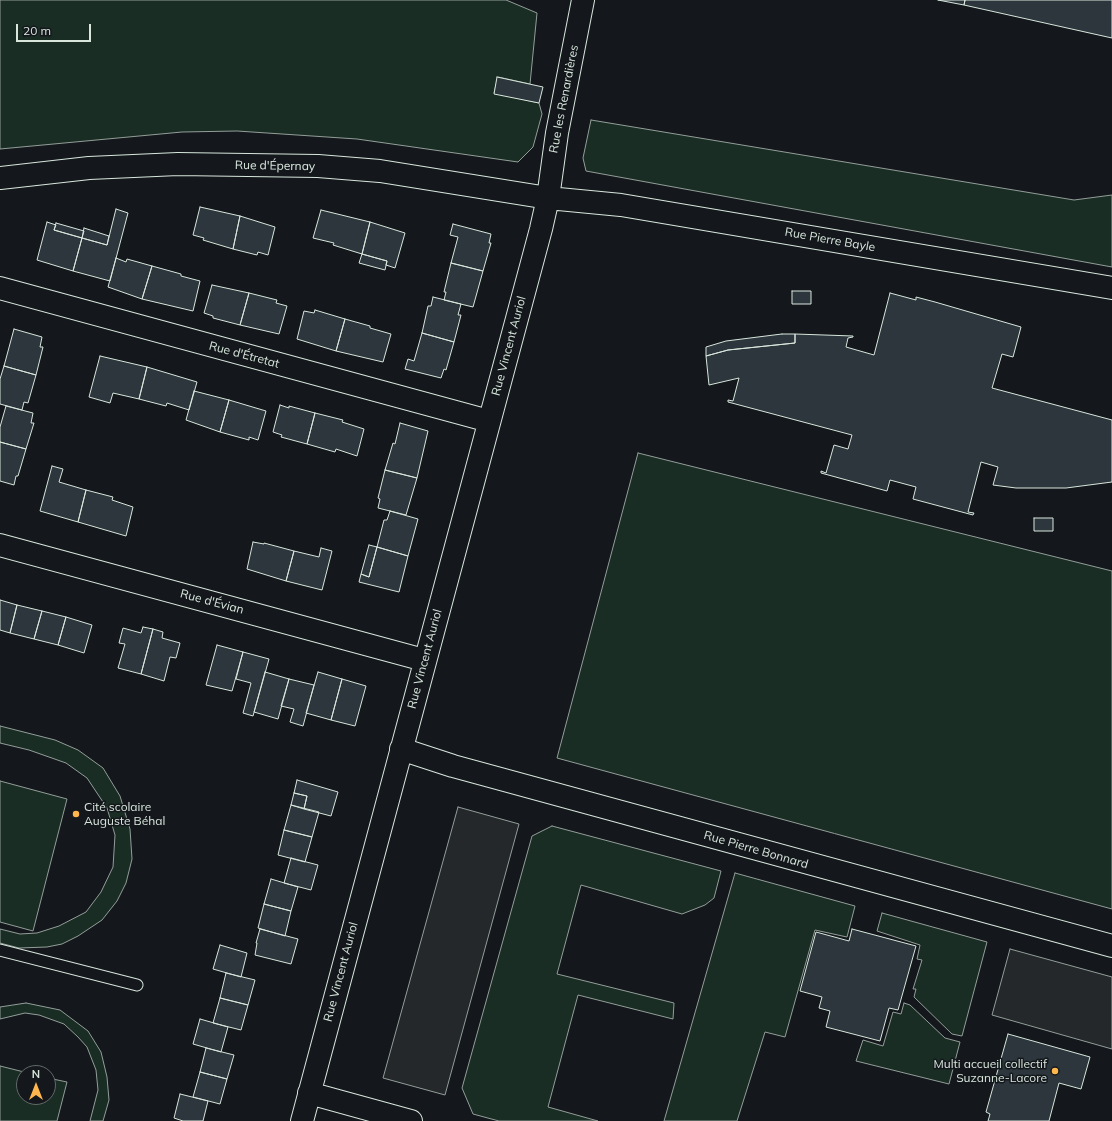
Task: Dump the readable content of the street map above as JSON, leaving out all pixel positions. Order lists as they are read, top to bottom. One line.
{"streets":{"street":["Rue les Renardières","Rue d'Épernay","Rue Pierre Bayle","Rue Vincent Auriol","Rue d'Étretat","Rue d'Évian","Rue Pierre Bonnard"]},"crossings":[["Rue les Renardières","Rue d'Épernay"],["Rue les Renardières","Rue Pierre Bayle"],["Rue les Renardières","Rue Vincent Auriol"],["Rue d'Épernay","Rue Pierre Bayle"],["Rue d'Épernay","Rue Vincent Auriol"],["Rue Pierre Bayle","Rue Vincent Auriol"],["Rue Vincent Auriol","Rue d'Étretat"],["Rue Vincent Auriol","Rue d'Évian"],["Rue Vincent Auriol","Rue Pierre Bonnard"]],"places":["Cité scolaire Auguste Béhal","Multi accueil collectif Suzanne-Lacore"],"scale_bar":"20 m","north":"top"}
